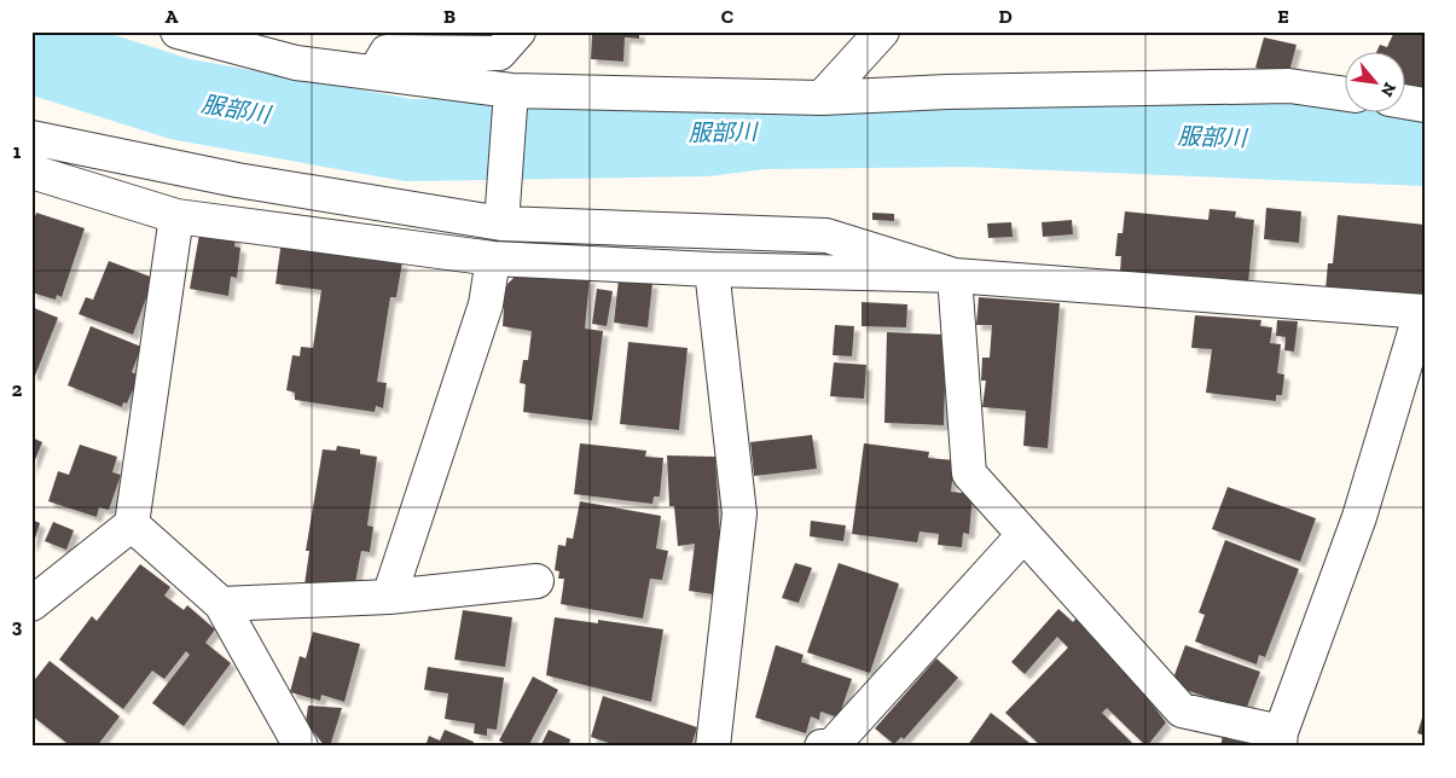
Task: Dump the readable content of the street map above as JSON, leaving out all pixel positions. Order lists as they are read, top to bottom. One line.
{"water":["服部川"],"north":"bottom right","grid":{"columns":["A","B","C","D","E"],"rows":["1","2","3"]}}
